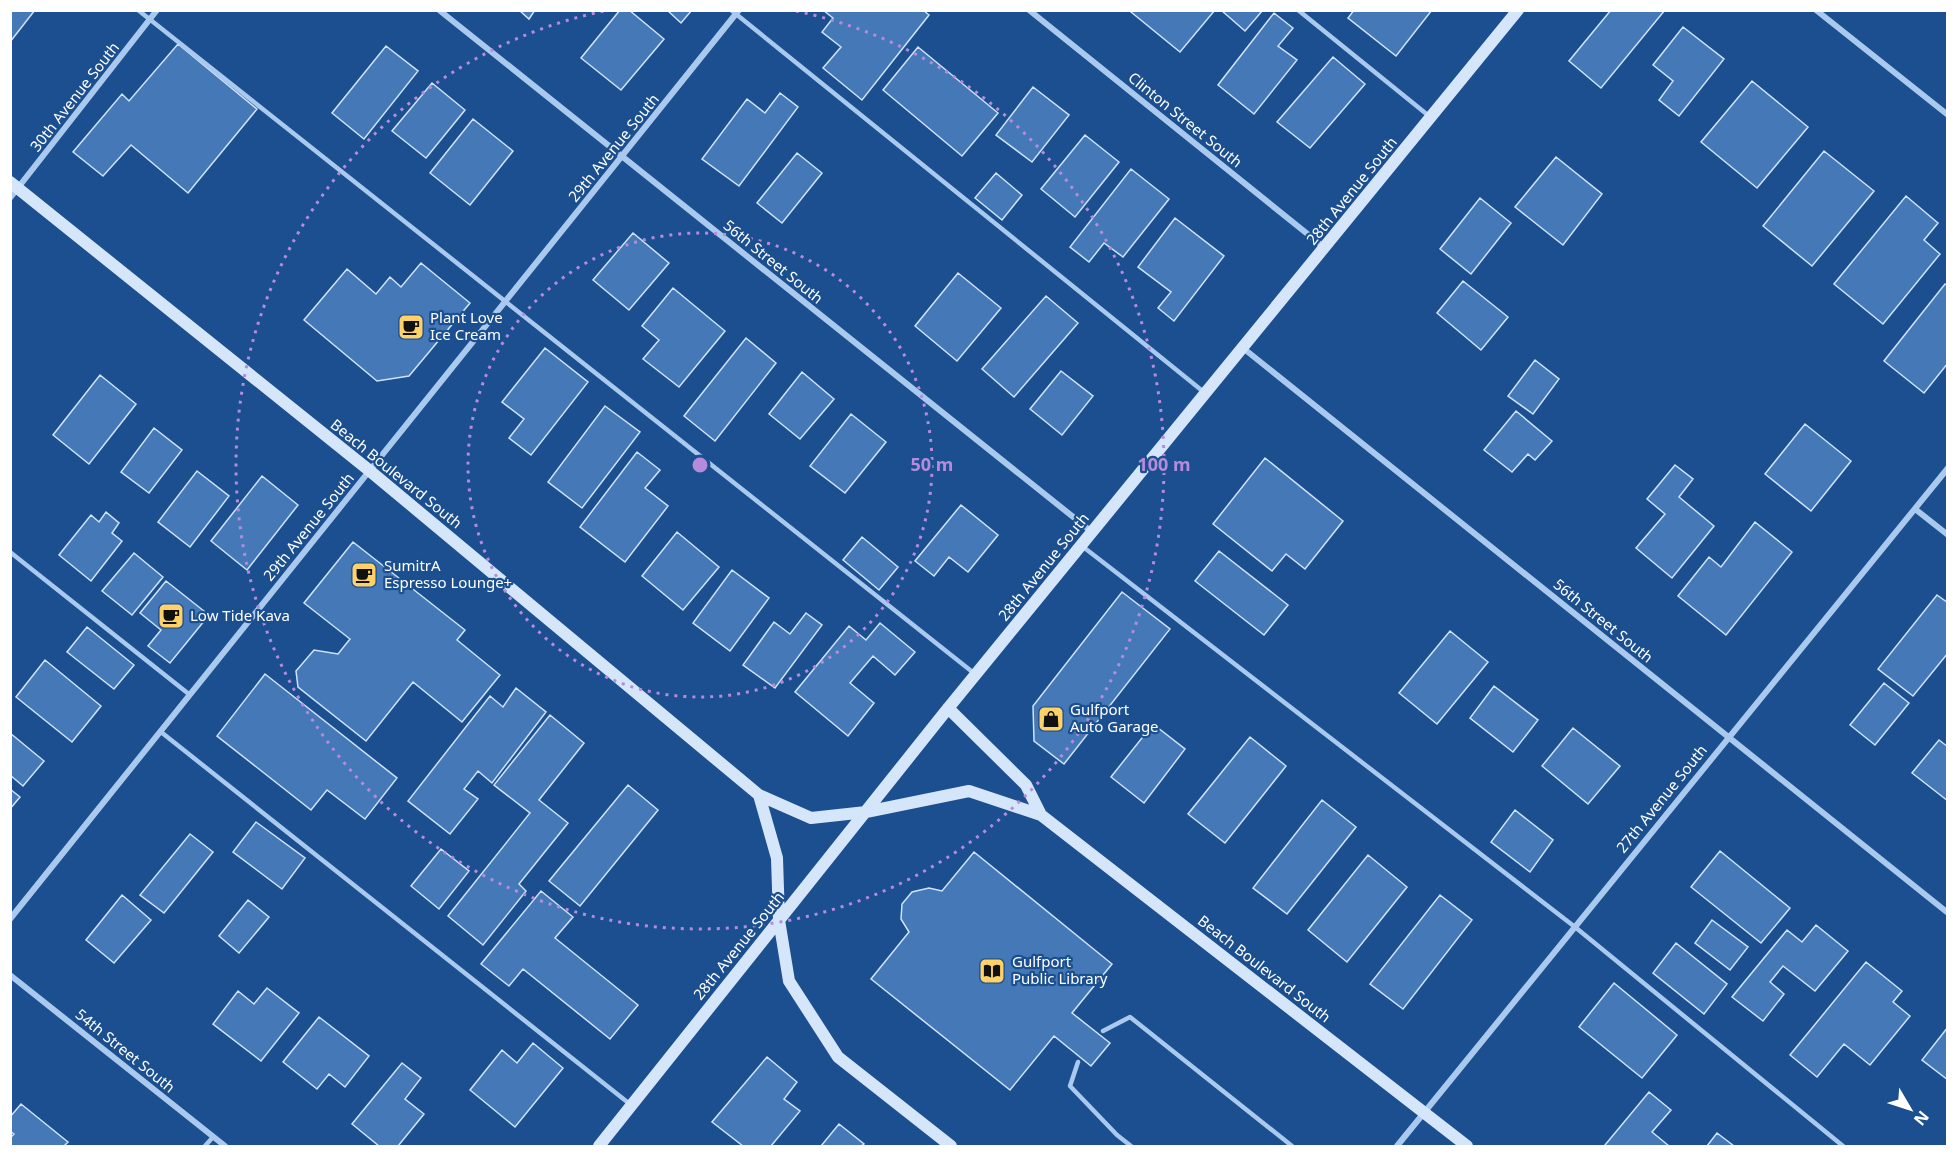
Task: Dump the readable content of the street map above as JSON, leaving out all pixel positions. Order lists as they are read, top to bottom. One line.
{"streets":{"street":["30th Avenue South","Clinton Street South","29th Avenue South","28th Avenue South","56th Street South","Beach Boulevard South","27th Avenue South","54th Street South"]},"crossings":[["30th Avenue South","Beach Boulevard South"],["Clinton Street South","28th Avenue South"],["29th Avenue South","56th Street South"],["29th Avenue South","Beach Boulevard South"],["28th Avenue South","56th Street South"],["28th Avenue South","Beach Boulevard South"],["56th Street South","27th Avenue South"],["Beach Boulevard South","27th Avenue South"]],"places":{"cafe":["Plant Love Ice Cream","SumitrA Espresso Lounge+","Low Tide Kava"],"shop":["Gulfport Auto Garage"],"library":["Gulfport Public Library"]},"north":"bottom right","rings":["50 m","100 m"]}
